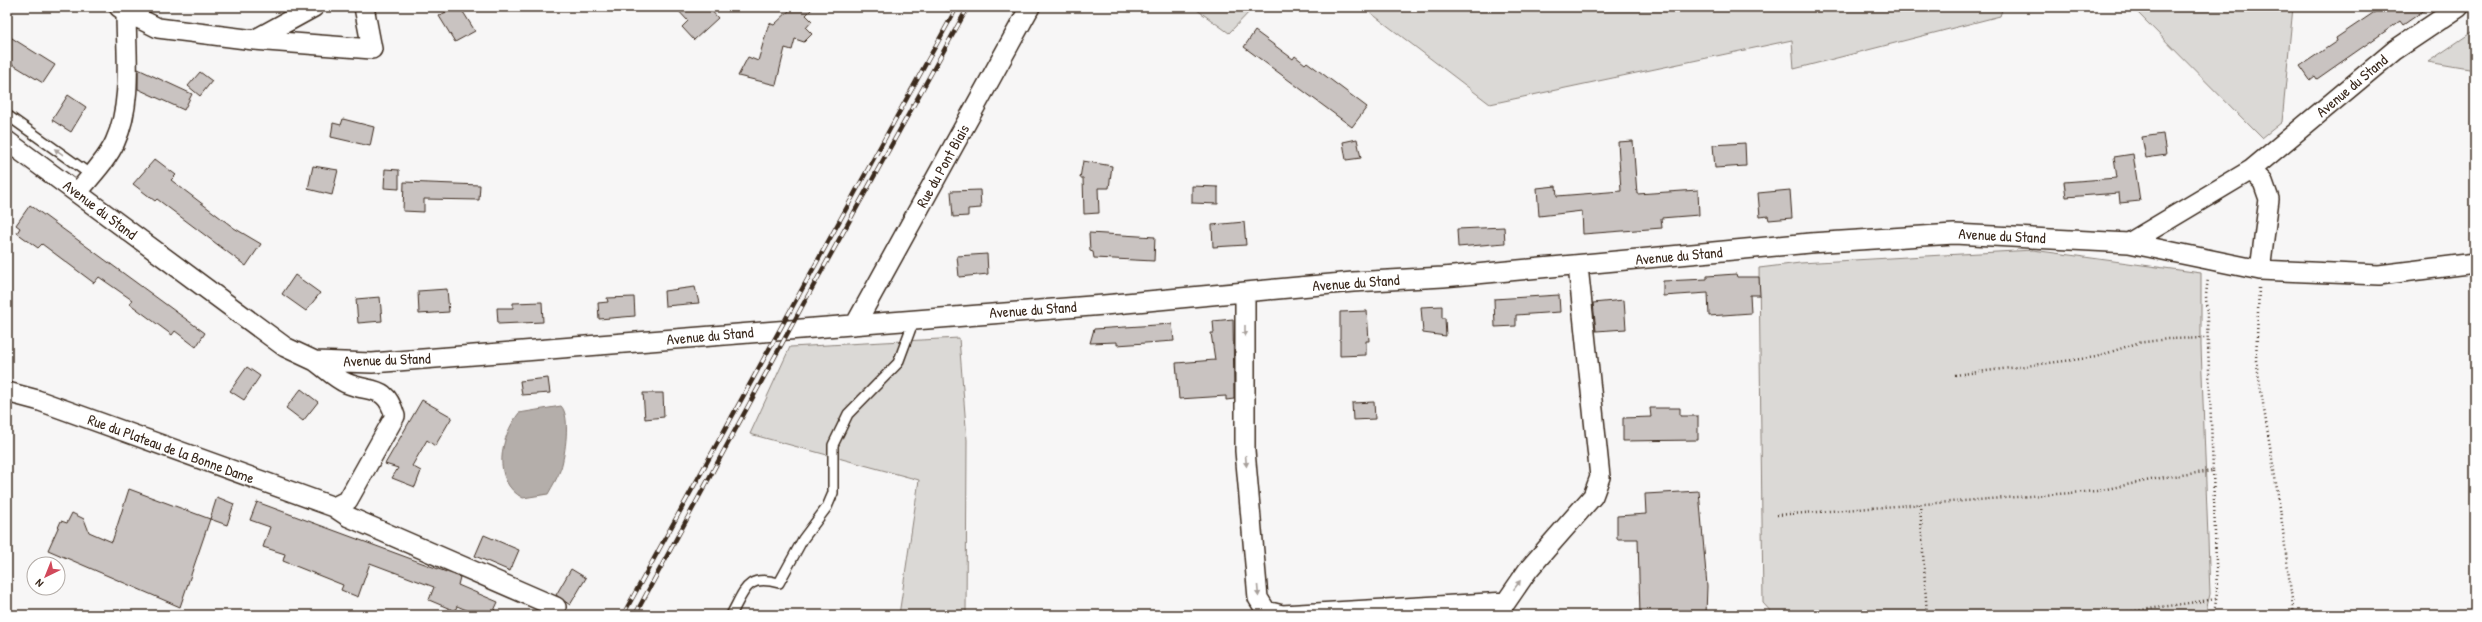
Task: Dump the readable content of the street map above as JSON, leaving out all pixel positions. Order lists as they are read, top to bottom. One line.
{"streets":{"street":["Avenue du Stand","Rue du Pont Biais","Rue du Plateau de la Bonne Dame"]},"crossings":[["Avenue du Stand","Rue du Pont Biais"]],"north":"bottom left"}
